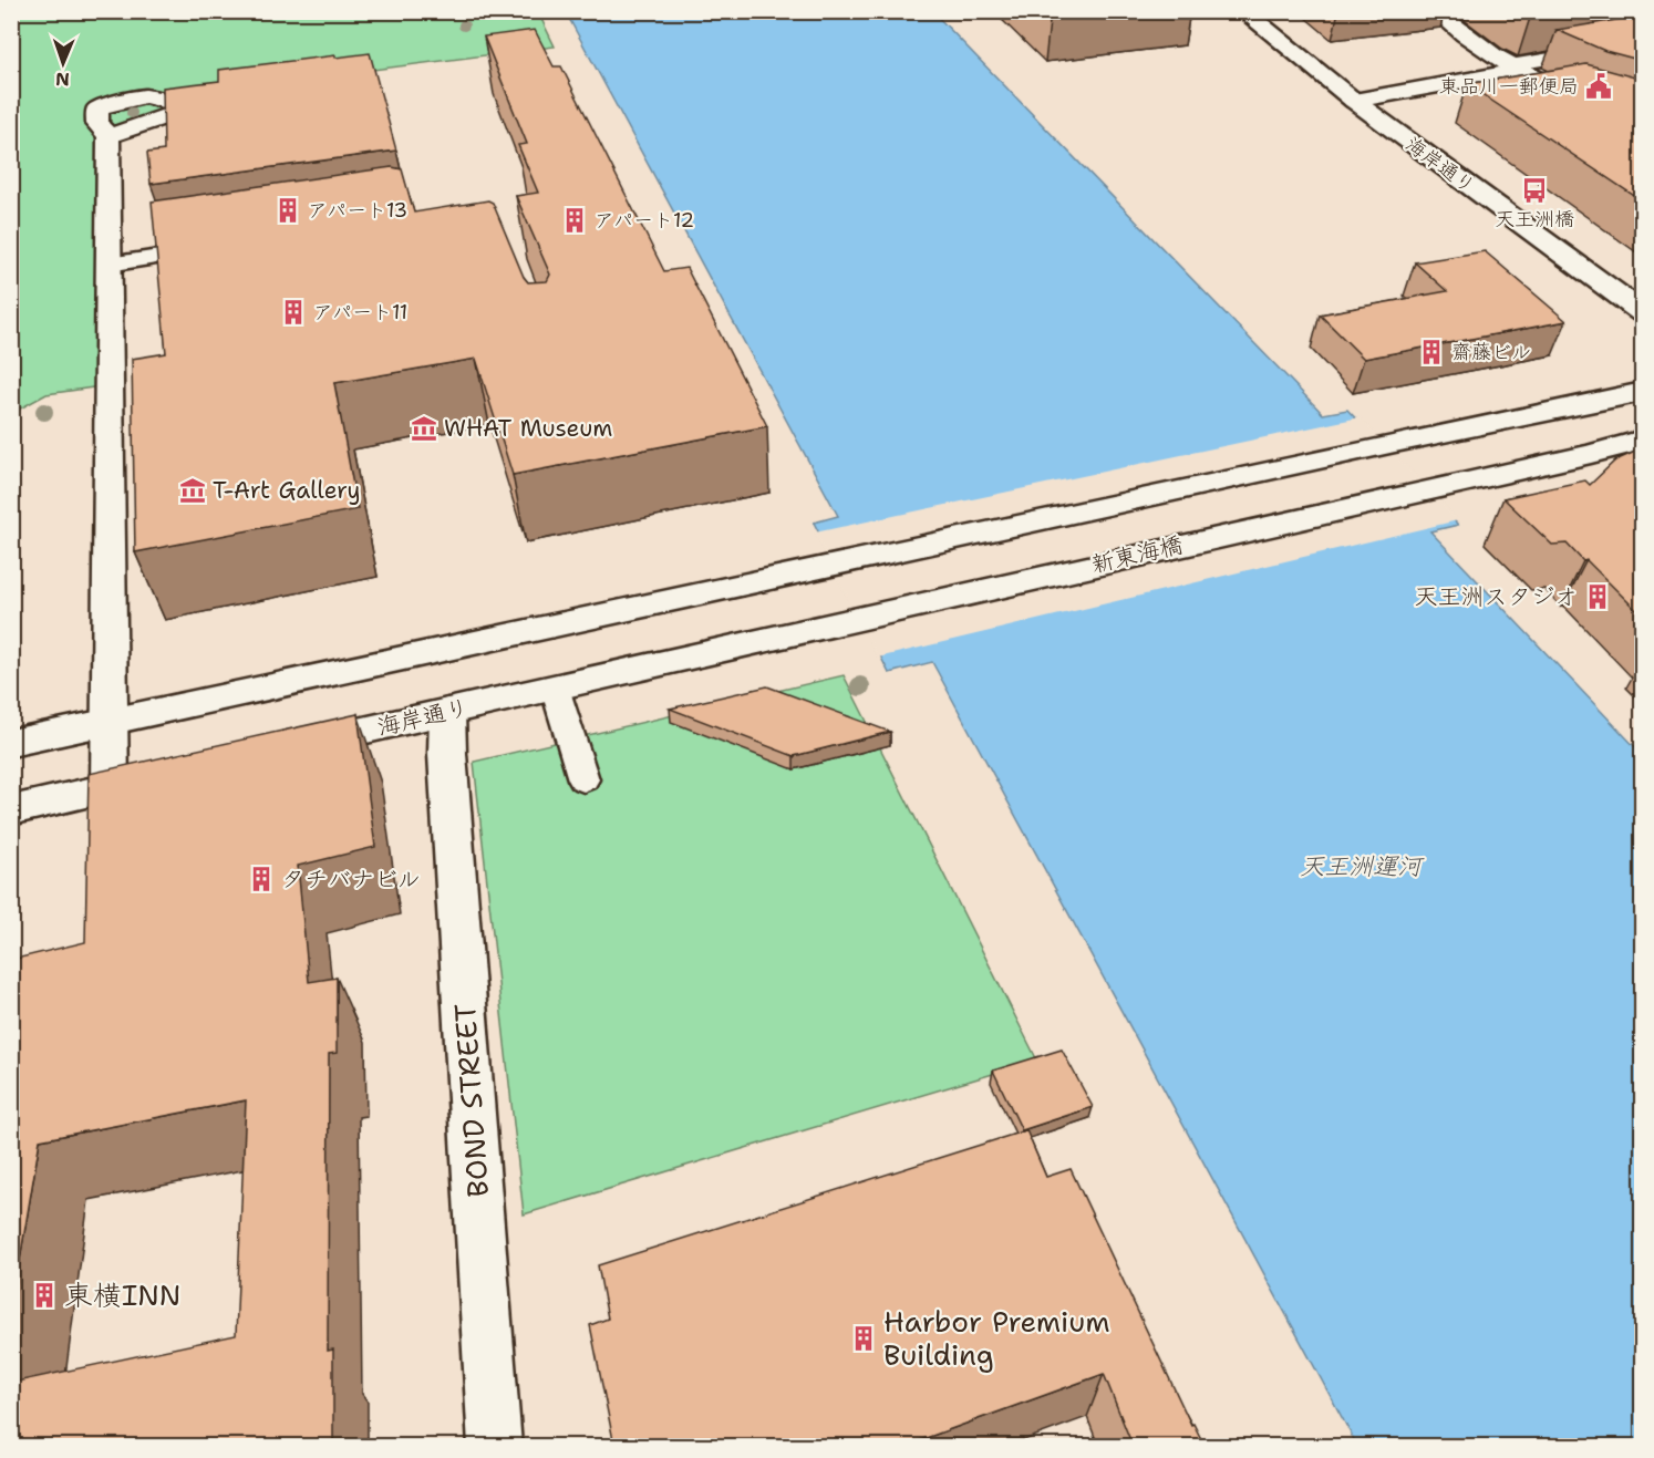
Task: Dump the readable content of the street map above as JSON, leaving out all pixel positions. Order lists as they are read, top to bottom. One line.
{"streets":{"main road":["海岸通り","新東海橋","BOND STREET"]},"crossings":[["海岸通り","新東海橋"],["海岸通り","BOND STREET"]],"water":["天王洲運河"],"places":{"public building":["東品川一郵便局"],"bus stop":["天王洲橋"],"building":["アパート13","アパート12","アパート11","齋藤ビル","天王洲スタジオ","タチバナビル","東横INN","Harbor Premium Building"],"museum":["WHAT Museum","T-Art Gallery"]},"north":"bottom"}
